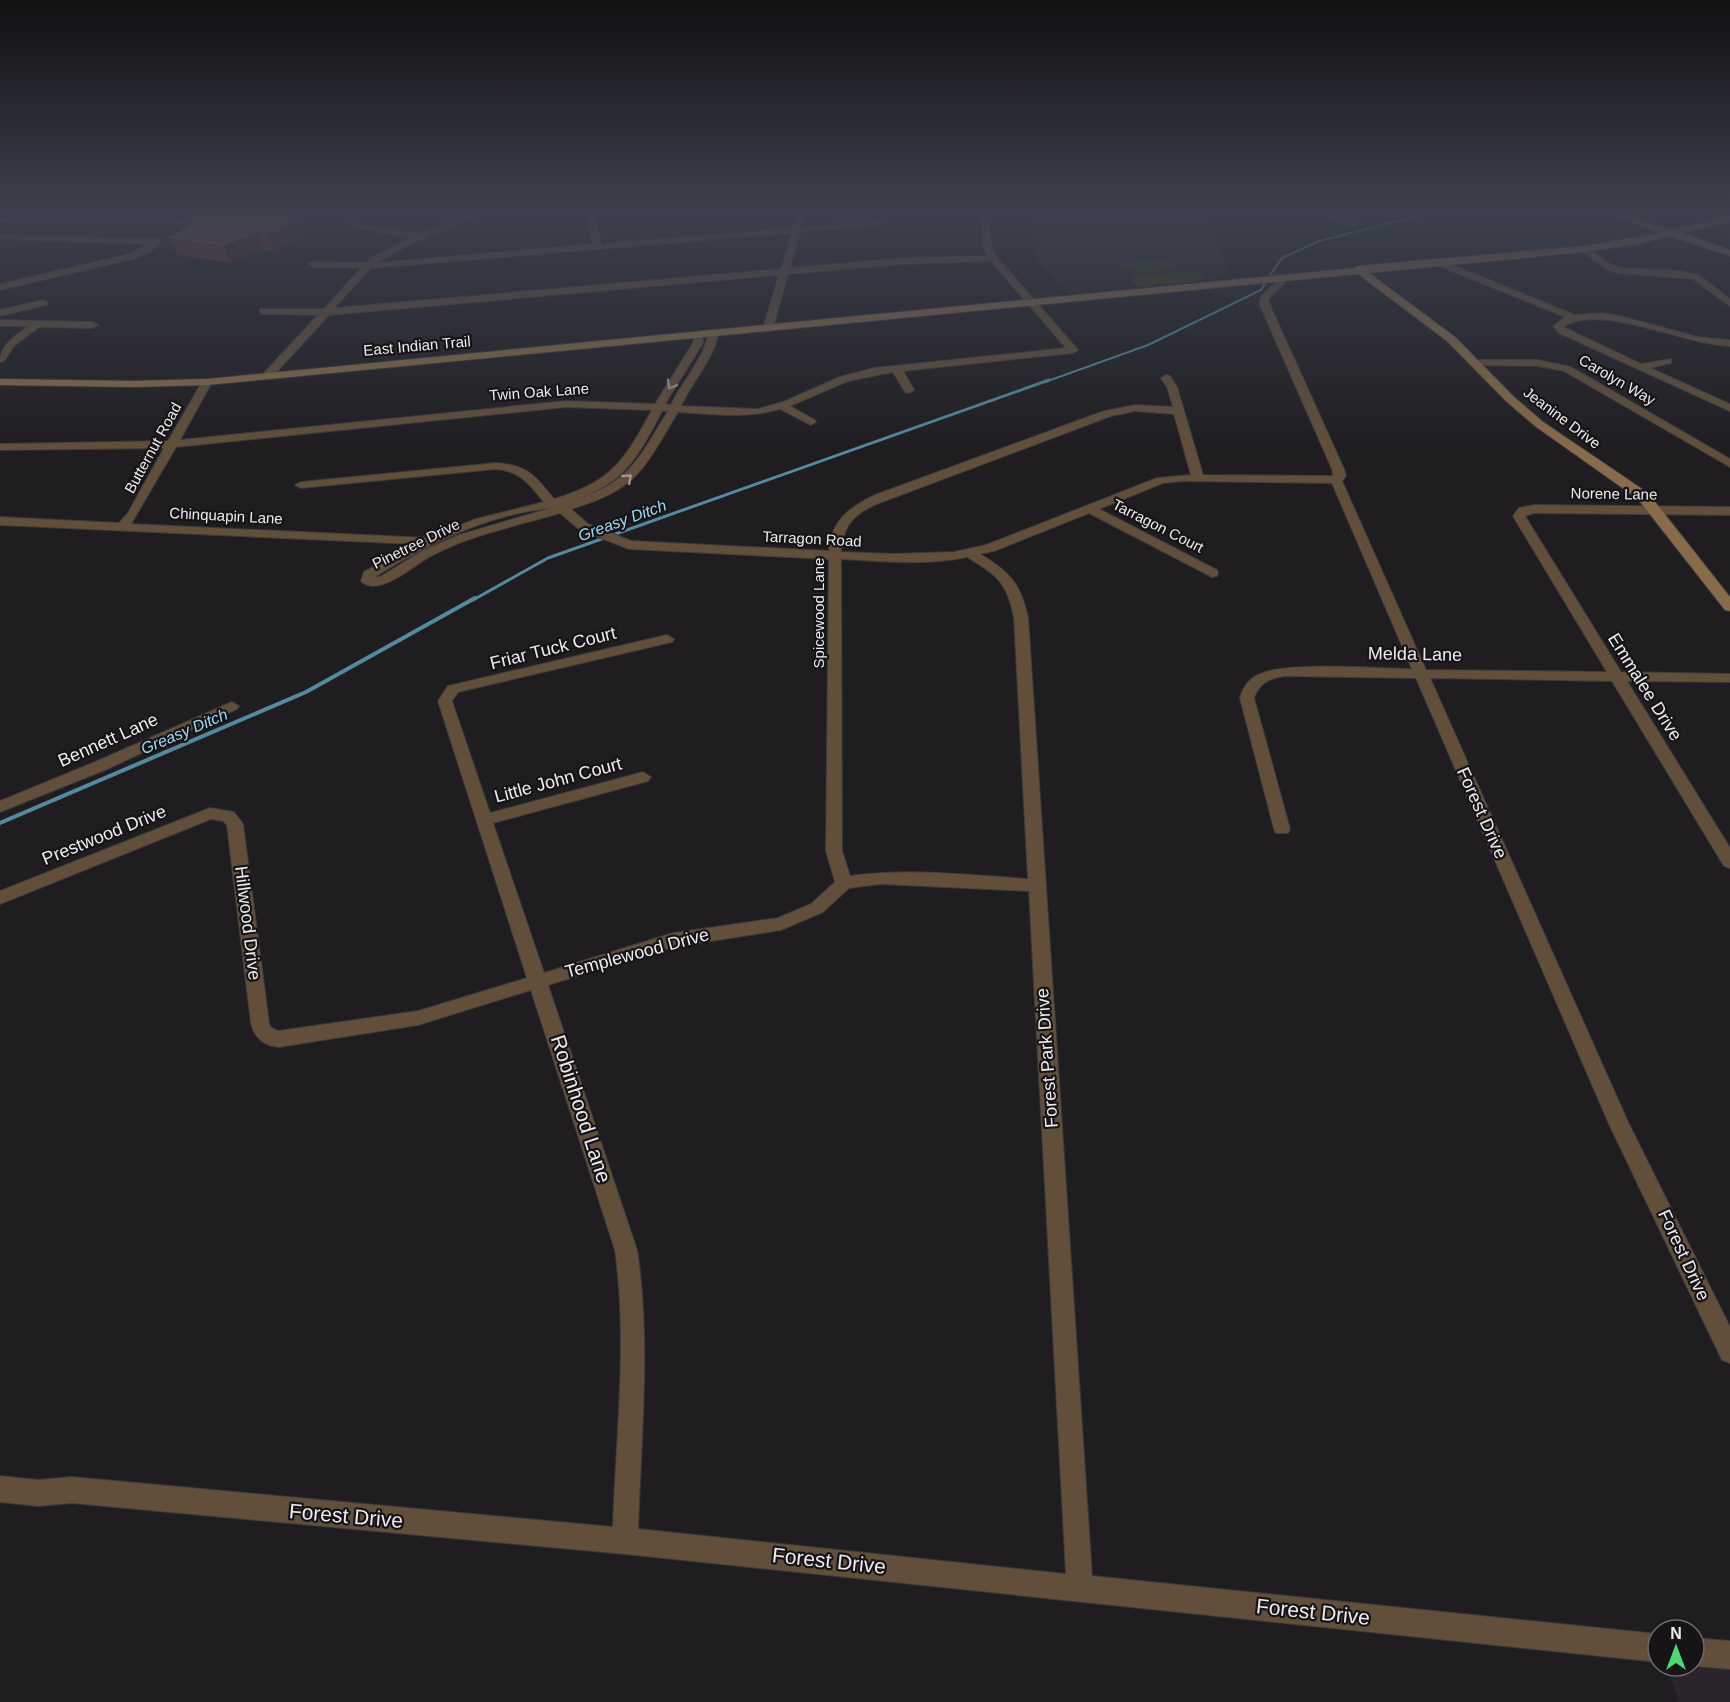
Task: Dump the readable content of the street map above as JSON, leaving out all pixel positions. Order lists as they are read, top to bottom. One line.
{"streets":{"main road":["East Indian Trail","Jeanine Drive"],"street":["Carolyn Way","Twin Oak Lane","Butternut Road","Norene Lane","Chinquapin Lane","Tarragon Court","Tarragon Road","Pinetree Drive","Spicewood Lane","Friar Tuck Court","Melda Lane","Emmalee Drive","Bennett Lane","Little John Court","Forest Drive","Prestwood Drive","Hillwood Drive","Templewood Drive","Forest Park Drive","Robinhood Lane"]},"crossings":[["East Indian Trail","Twin Oak Lane"],["East Indian Trail","Butternut Road"],["East Indian Trail","Pinetree Drive"],["Carolyn Way","Jeanine Drive"],["Twin Oak Lane","Butternut Road"],["Twin Oak Lane","Pinetree Drive"],["Jeanine Drive","Norene Lane"],["Butternut Road","Chinquapin Lane"],["Norene Lane","Emmalee Drive"],["Chinquapin Lane","Pinetree Drive"],["Tarragon Court","Tarragon Road"],["Tarragon Road","Pinetree Drive"],["Tarragon Road","Spicewood Lane"],["Tarragon Road","Forest Drive"],["Tarragon Road","Forest Park Drive"],["Spicewood Lane","Templewood Drive"],["Friar Tuck Court","Robinhood Lane"],["Melda Lane","Emmalee Drive"],["Melda Lane","Forest Drive"],["Little John Court","Robinhood Lane"],["Forest Drive","Forest Park Drive"],["Forest Drive","Robinhood Lane"],["Prestwood Drive","Hillwood Drive"],["Hillwood Drive","Templewood Drive"],["Templewood Drive","Robinhood Lane"]],"water":["Greasy Ditch"],"north":"top"}
